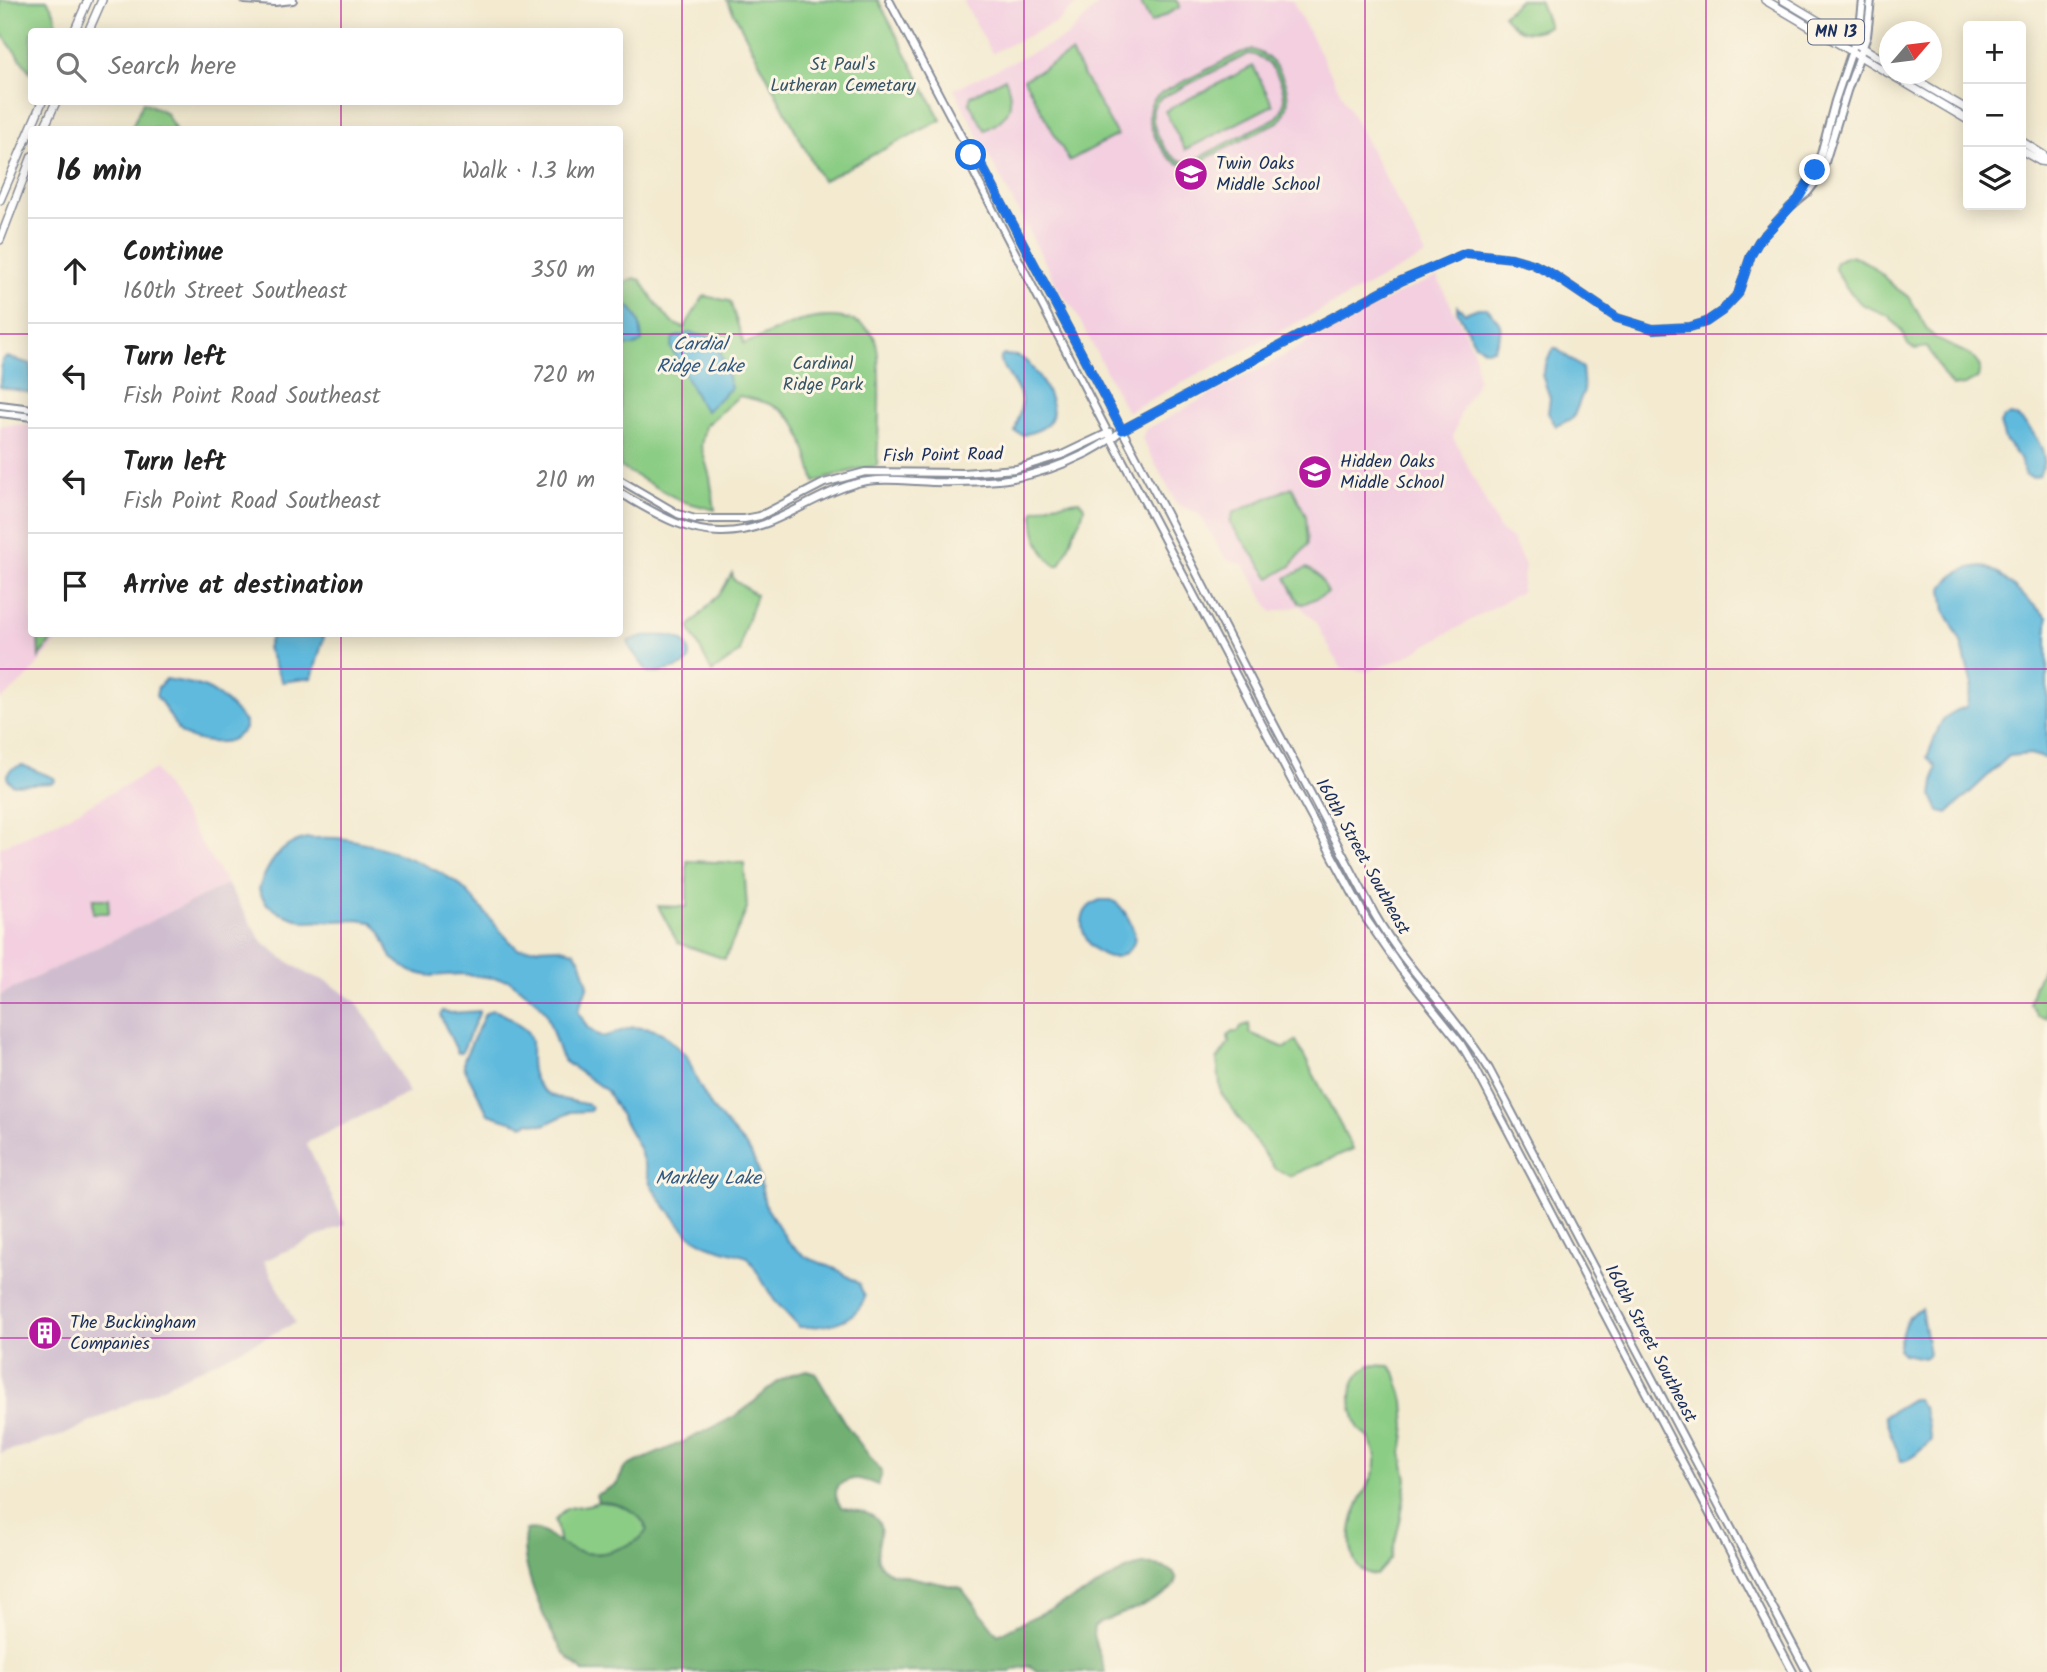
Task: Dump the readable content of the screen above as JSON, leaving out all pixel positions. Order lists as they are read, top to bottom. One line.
{"streets":{"main road":["MN 13"],"street":["Fish Point Road","160th Street Southeast"]},"crossings":[["Fish Point Road","160th Street Southeast"]],"water":["Cardial Ridge Lake","Markley Lake"],"parks":["St Paul's Lutheran Cemetary","Cardinal Ridge Park"],"places":{"school or university":["Twin Oaks Middle School","Hidden Oaks Middle School"],"building":["The Buckingham Companies"]},"north":"top right","page":{"map_buttons":["+","−"],"search":"Search here","heading":["16 min","Walk · 1.3 km"],"list":[["Continue","160th Street Southeast","350 m"],["Turn left","Fish Point Road Southeast","720 m"],["Turn left","Fish Point Road Southeast","210 m"],"Arrive at destination"]}}
